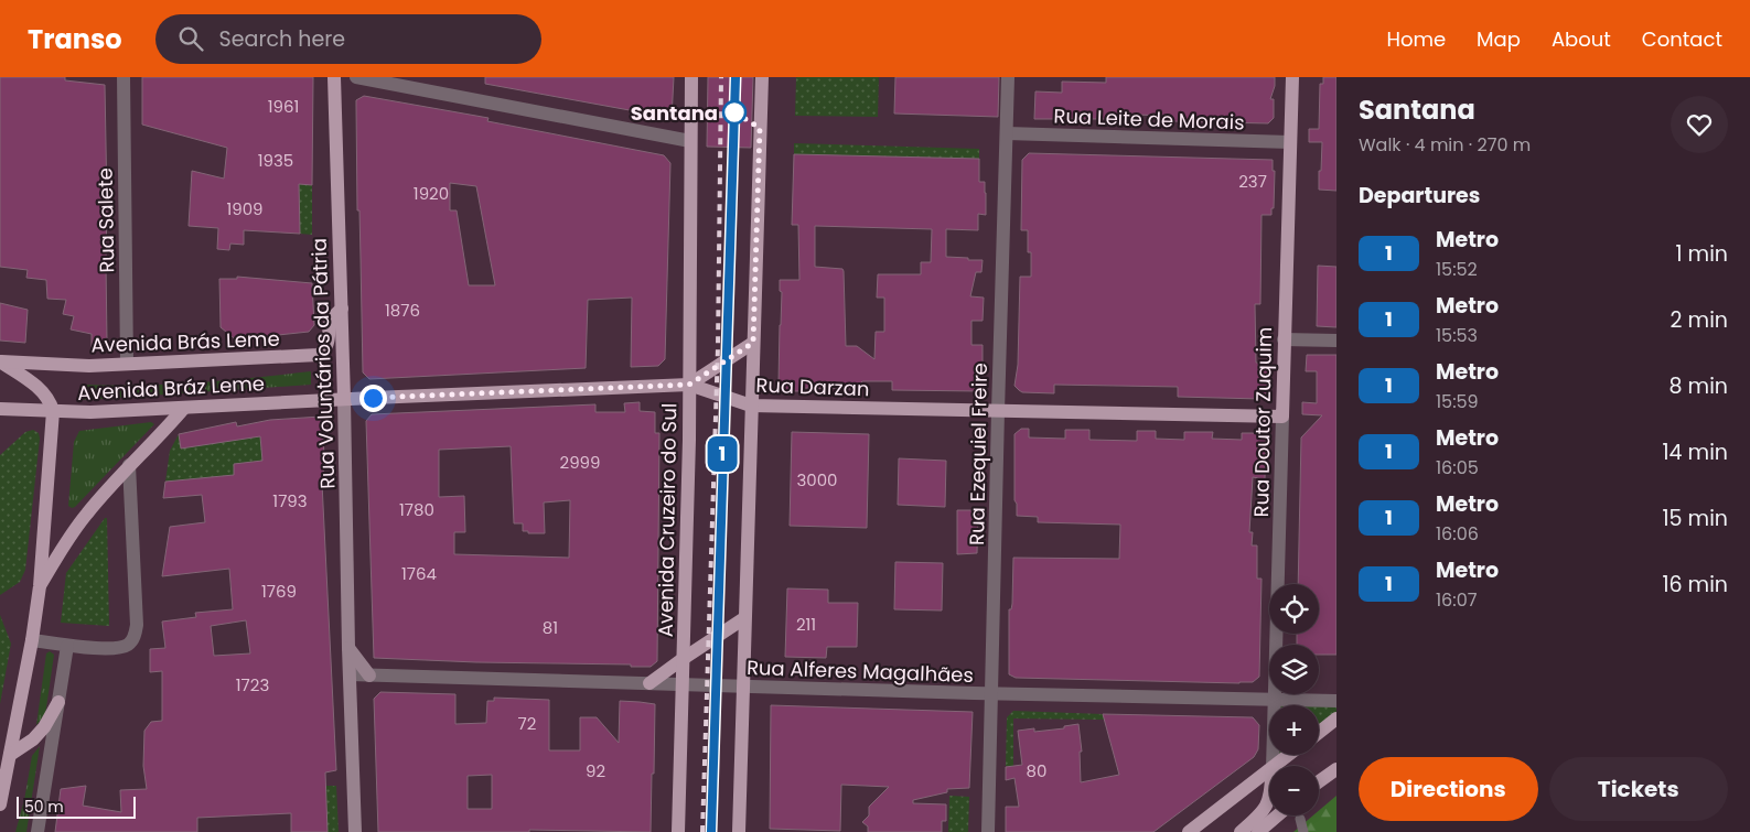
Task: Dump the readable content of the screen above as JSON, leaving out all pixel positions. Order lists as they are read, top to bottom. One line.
{"streets":{"main road":["Avenida Brás Leme","Rua Voluntários da Pátria","Rua Darzan","Avenida Bráz Leme","Rua Doutor Zuquim","Avenida Cruzeiro do Sul"],"street":["Rua Leite de Morais","Rua Salete","Rua Ezequiel Freire","Rua Alferes Magalhães"]},"crossings":[["Rua Leite de Morais","Rua Doutor Zuquim"],["Rua Leite de Morais","Rua Ezequiel Freire"],["Rua Salete","Avenida Brás Leme"],["Avenida Brás Leme","Rua Voluntários da Pátria"],["Rua Voluntários da Pátria","Rua Darzan"],["Rua Voluntários da Pátria","Avenida Bráz Leme"],["Rua Voluntários da Pátria","Rua Alferes Magalhães"],["Rua Darzan","Avenida Bráz Leme"],["Rua Darzan","Rua Doutor Zuquim"],["Rua Darzan","Rua Ezequiel Freire"],["Rua Darzan","Avenida Cruzeiro do Sul"],["Rua Doutor Zuquim","Rua Alferes Magalhães"],["Rua Ezequiel Freire","Rua Alferes Magalhães"],["Avenida Cruzeiro do Sul","Rua Alferes Magalhães"]],"places":["Santana"],"lines":["metro line 1"],"house_numbers":["1961","1935","237","1920","1909","1876","2999","3000","1793","1780","1764","1769","211","81","1723","72","92","80"],"scale_bar":"50 m","page":{"header":"Transo","search":"Search here","nav":["Home","Map","About","Contact"],"on_map":"1","heading":[["Santana","Walk · 4 min · 270 m"],"Departures"],"list":[{"mark":"1","name":"Metro","note":"15:52","value":"1 min"},{"mark":"1","name":"Metro","note":"15:53","value":"2 min"},{"mark":"1","name":"Metro","note":"15:59","value":"8 min"},{"mark":"1","name":"Metro","note":"16:05","value":"14 min"},{"mark":"1","name":"Metro","note":"16:06","value":"15 min"},{"mark":"1","name":"Metro","note":"16:07","value":"16 min"}],"map_buttons":["+","−"],"buttons":["Directions","Tickets"],"scale":"50 m"}}
